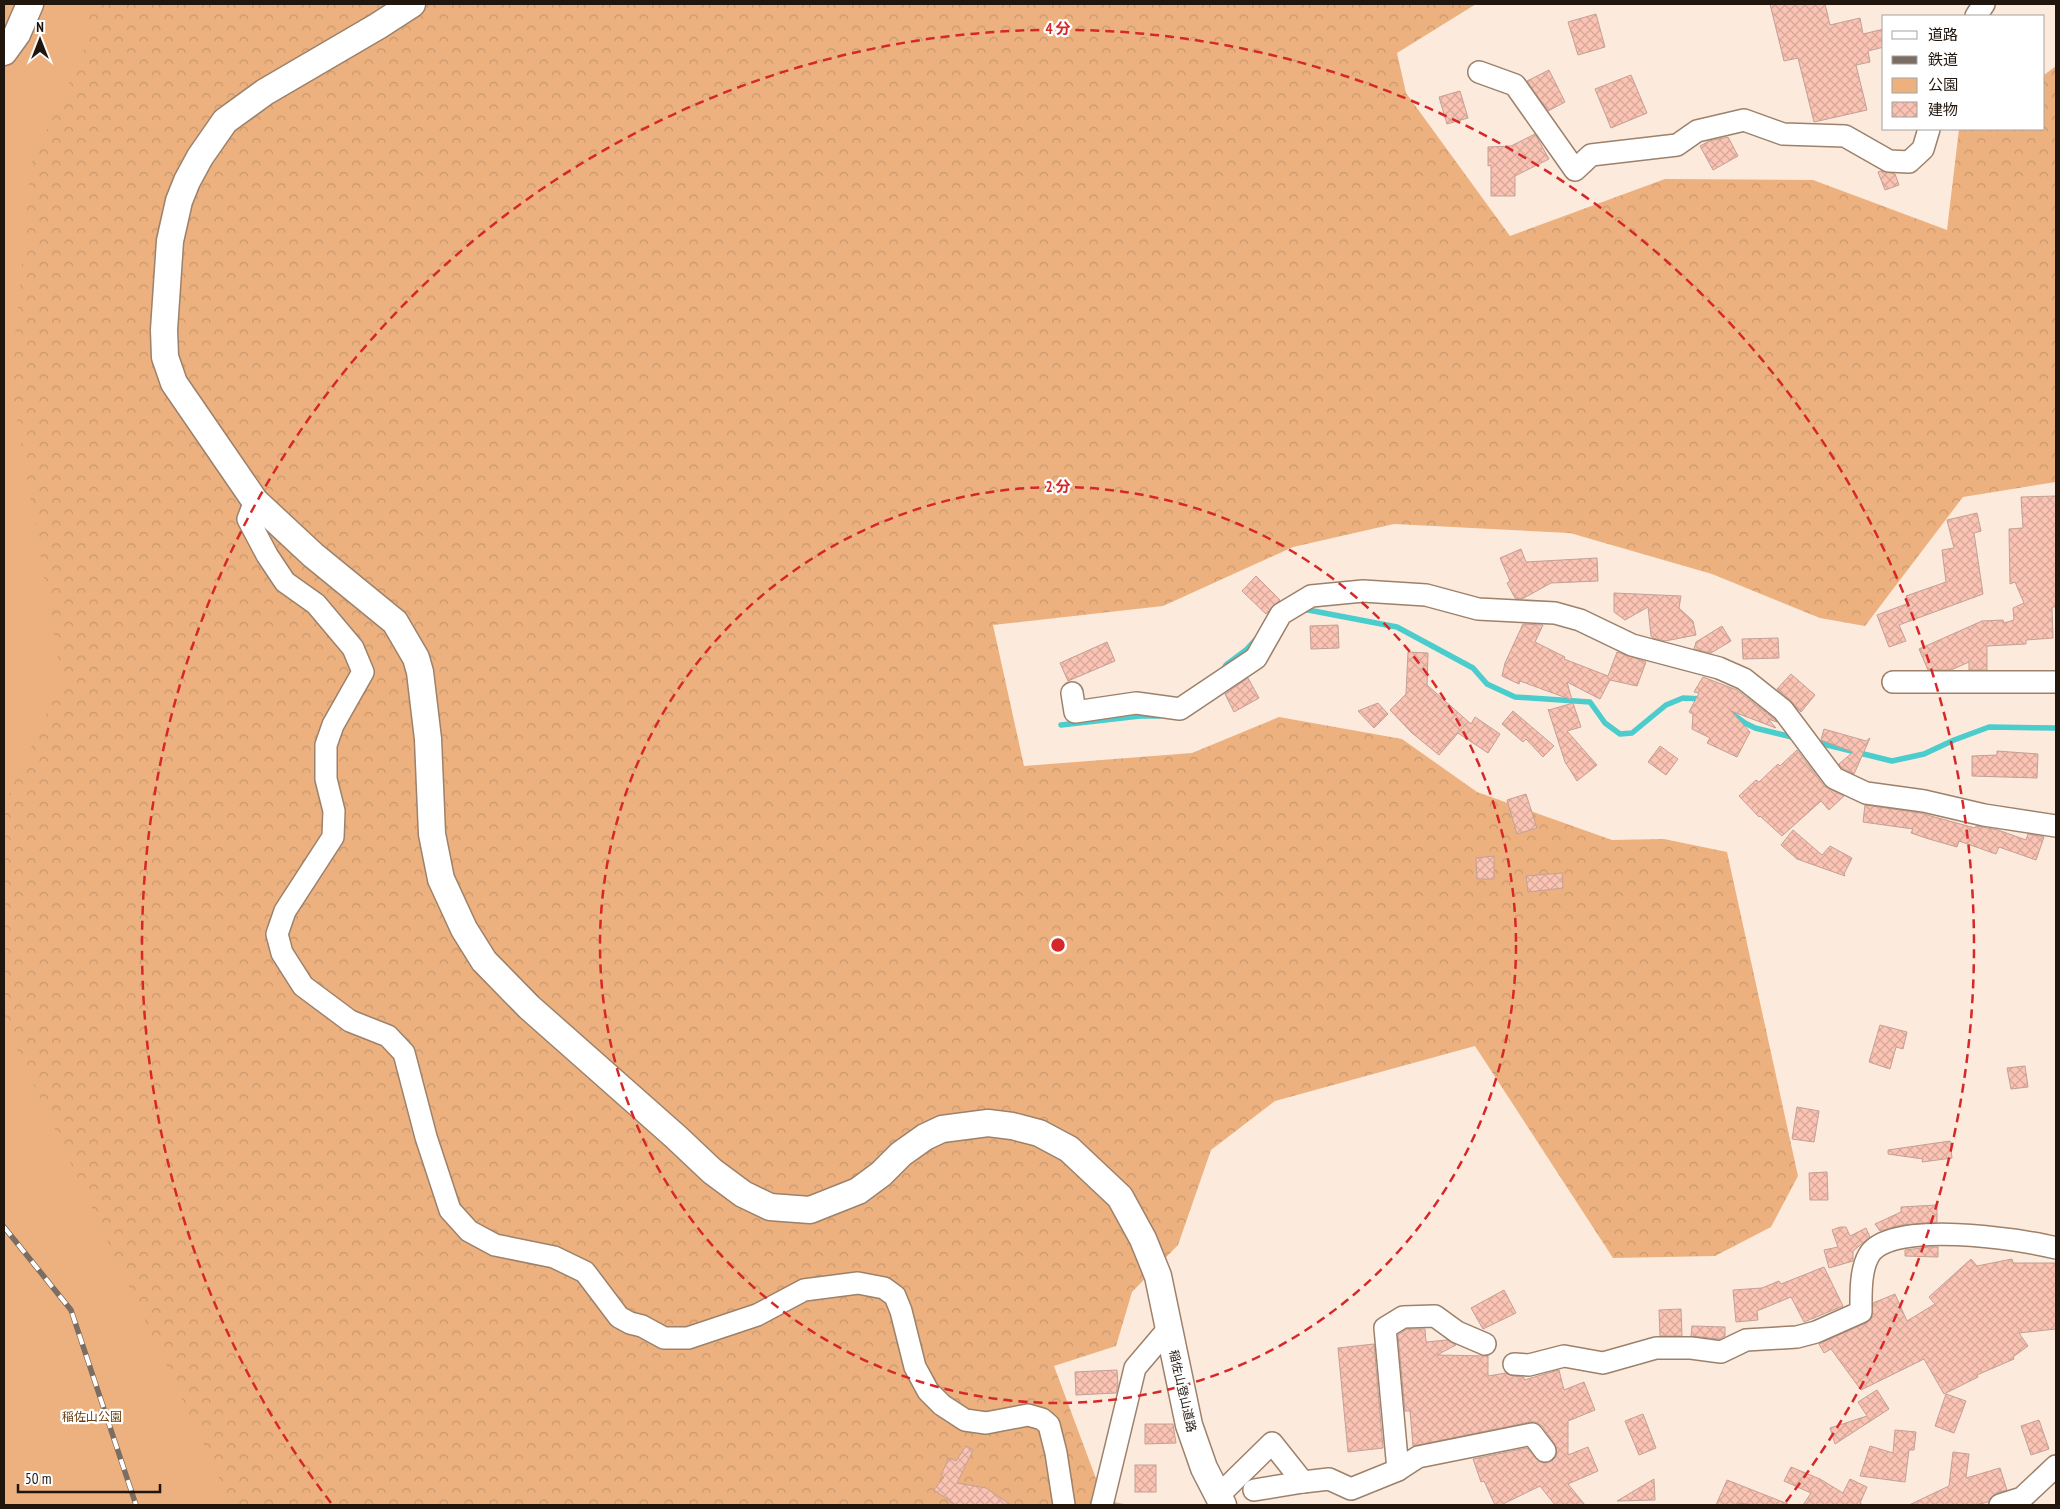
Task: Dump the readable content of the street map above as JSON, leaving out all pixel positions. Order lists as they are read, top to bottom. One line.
{"streets":{"street":["稲佐山登山道路"]},"parks":["稲佐山公園"],"legend":["道路","鉄道","公園","建物"],"scale_bar":"50 m","north":"top","rings":["4 分","2 分"]}
